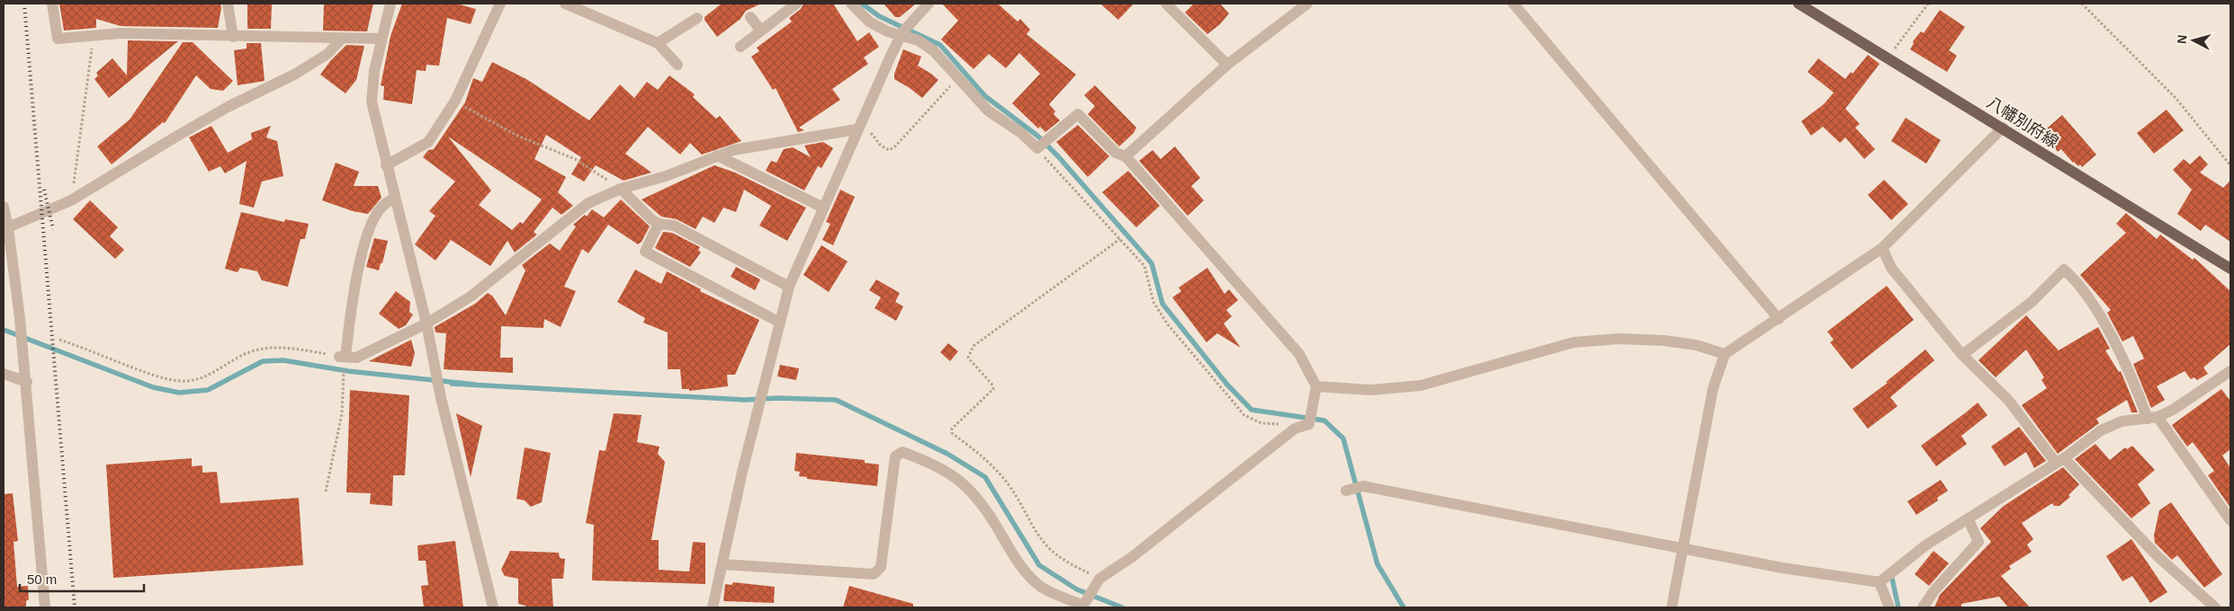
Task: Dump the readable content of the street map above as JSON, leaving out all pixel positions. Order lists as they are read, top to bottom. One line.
{"streets":{"main road":["八幡別府線"]},"scale_bar":"50 m","north":"left"}
